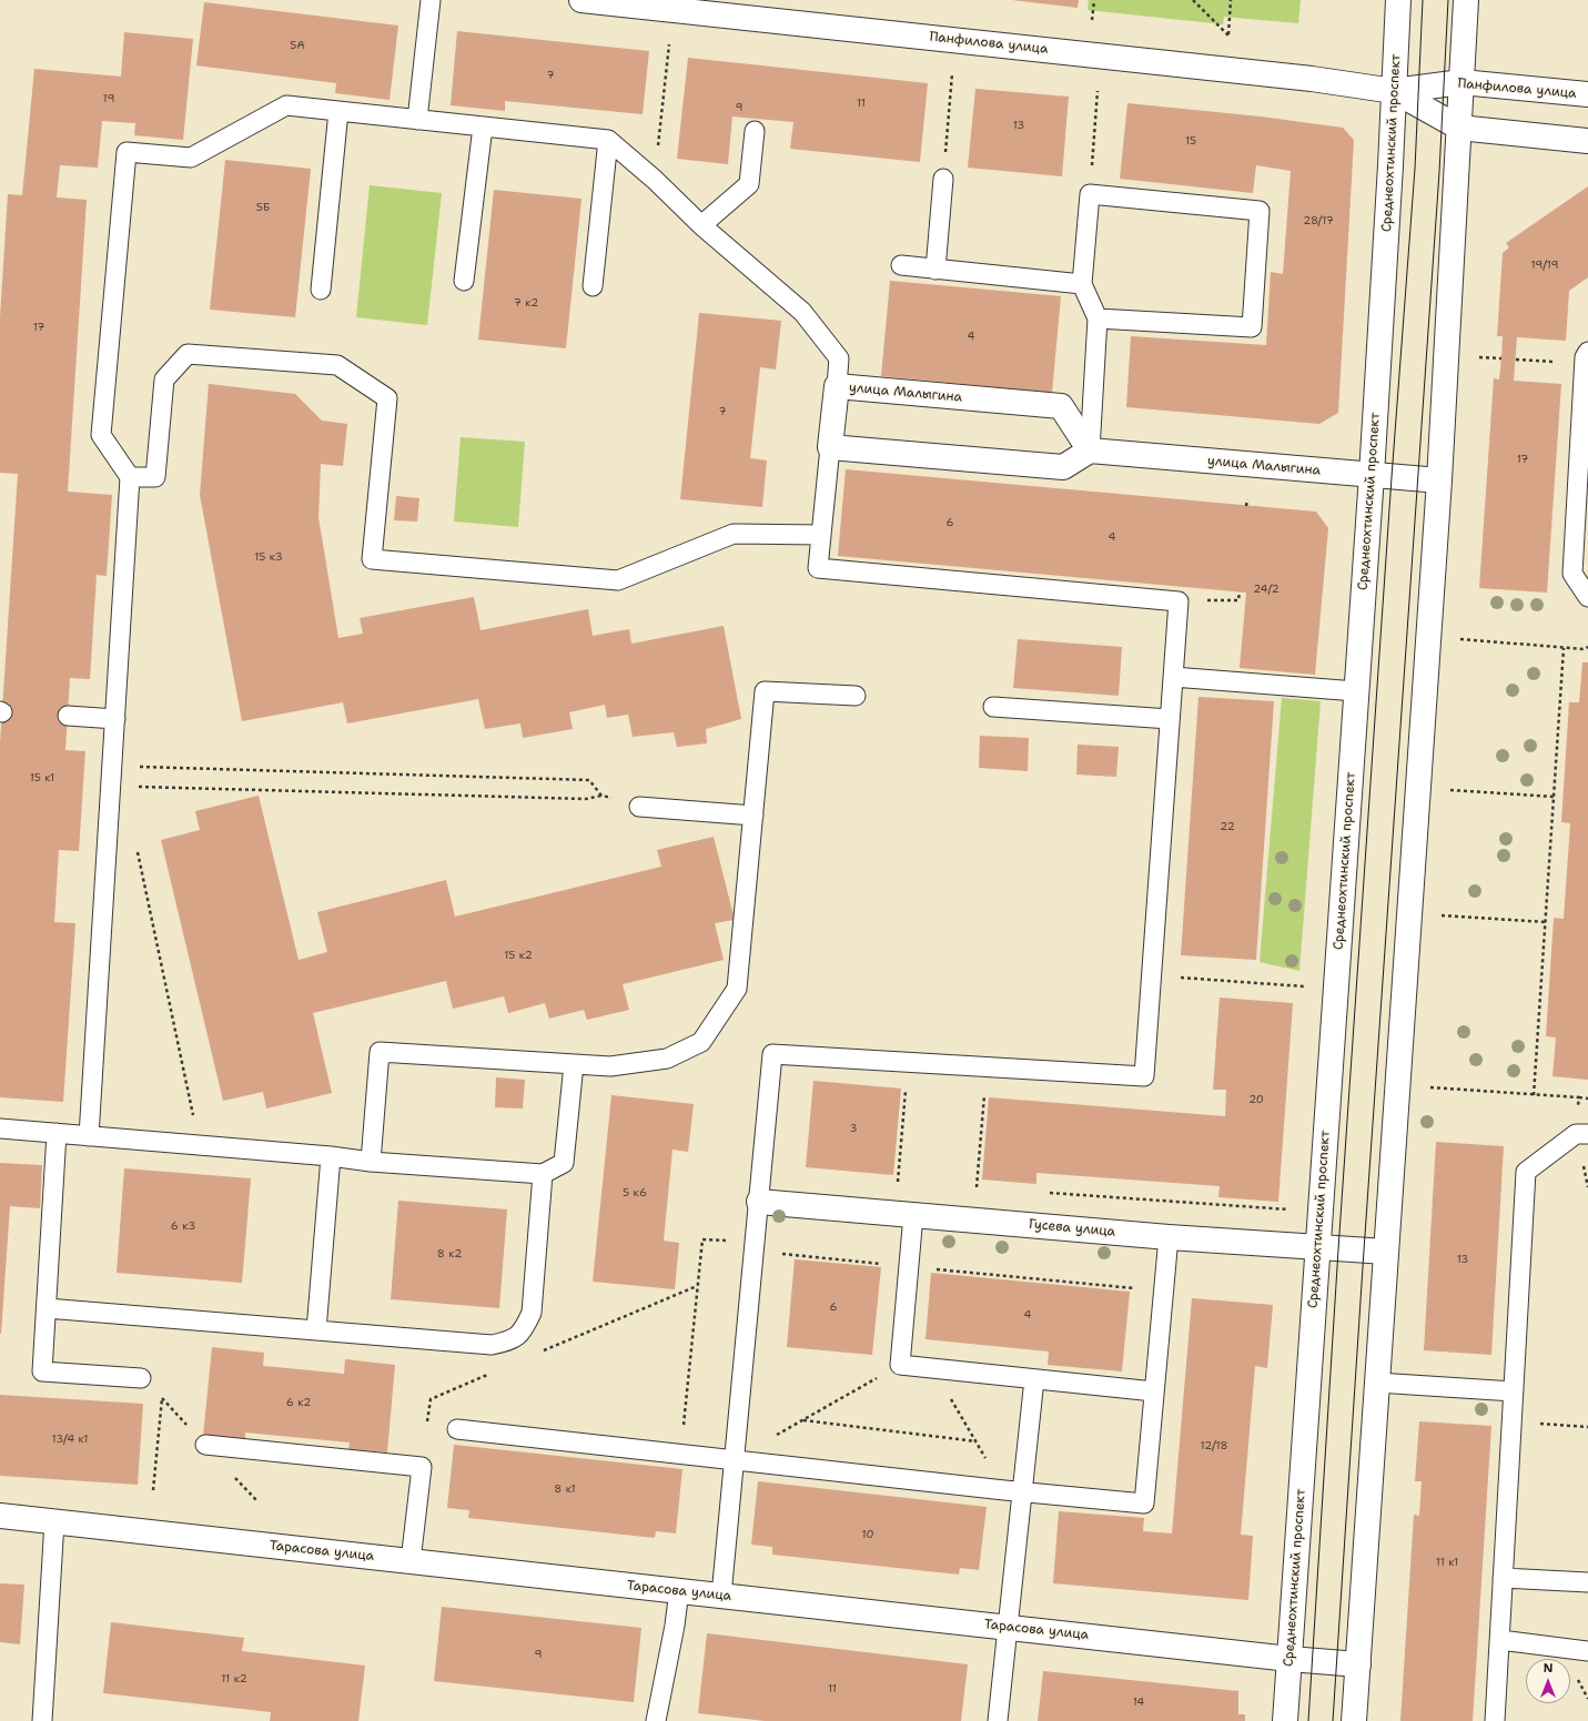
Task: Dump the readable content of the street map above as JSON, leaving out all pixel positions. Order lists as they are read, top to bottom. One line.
{"streets":{"street":["Панфилова улица","Среднеохтинский проспект","улица Малыгина","Гусева улица","Тарасова улица"]},"crossings":[["Панфилова улица","Среднеохтинский проспект"],["Среднеохтинский проспект","улица Малыгина"],["Среднеохтинский проспект","Гусева улица"],["Среднеохтинский проспект","Тарасова улица"]],"house_numbers":["5А","7","19","11","9","13","15","5Б","28/17","19/19","7 к2","17","4","7","17","6","4","15 к3","24/2","15 к1","22","15 к2","20","3","5 к6","6 к3","8 к2","13","6","4","6 к2","13/4 к1","12/18","8 к1","10","11 к1","9","11 к2","11","14"],"north":"top"}
